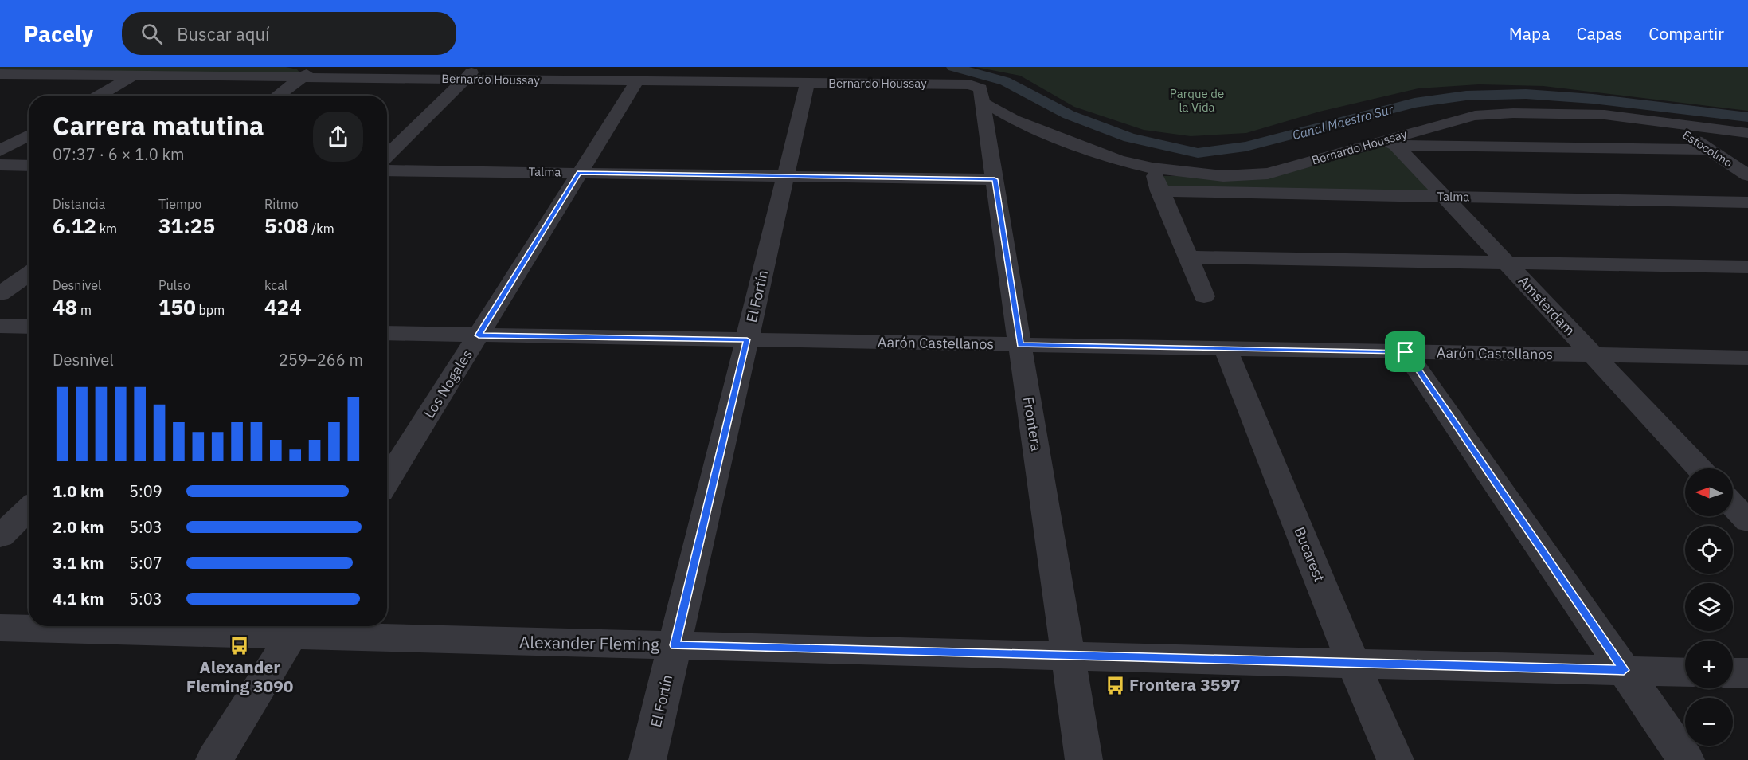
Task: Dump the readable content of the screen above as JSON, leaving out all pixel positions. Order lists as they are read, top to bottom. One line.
{"streets":{"street":["Bernardo Houssay","Estocolmo","Talma","El Fortín","Amsterdam","Aarón Castellanos","Los Nogales","Frontera","Bucarest","Alexander Fleming"]},"crossings":[["Bernardo Houssay","Estocolmo"],["Bernardo Houssay","El Fortín"],["Bernardo Houssay","Amsterdam"],["Bernardo Houssay","Los Nogales"],["Bernardo Houssay","Frontera"],["Talma","El Fortín"],["Talma","Amsterdam"],["Talma","Los Nogales"],["Talma","Frontera"],["El Fortín","Aarón Castellanos"],["El Fortín","Alexander Fleming"],["Amsterdam","Aarón Castellanos"],["Aarón Castellanos","Los Nogales"],["Aarón Castellanos","Frontera"],["Aarón Castellanos","Bucarest"],["Frontera","Alexander Fleming"],["Bucarest","Alexander Fleming"]],"water":["Canal Maestro Sur"],"parks":["Parque de la Vida"],"places":{"bus stop":["Alexander Fleming 3090","Frontera 3597"]},"north":"left","page":{"header":"Pacely","search":"Buscar aquí","nav":["Mapa","Capas","Compartir"],"heading":["Carrera matutina","07:37 · 6 × 1.0 km"],"stats":[["Distancia","6.12 km"],["Tiempo","31:25"],["Ritmo","5:08 /km"],["Desnivel","48 m"],["Pulso","150 bpm"],["kcal","424"]],"chart":["Desnivel","259–266 m"],"map_buttons":["+","−"],"list":[{"name":"1.0 km","note":"5:09"},{"name":"2.0 km","note":"5:03"},{"name":"3.1 km","note":"5:07"},{"name":"4.1 km","note":"5:03"}]}}
